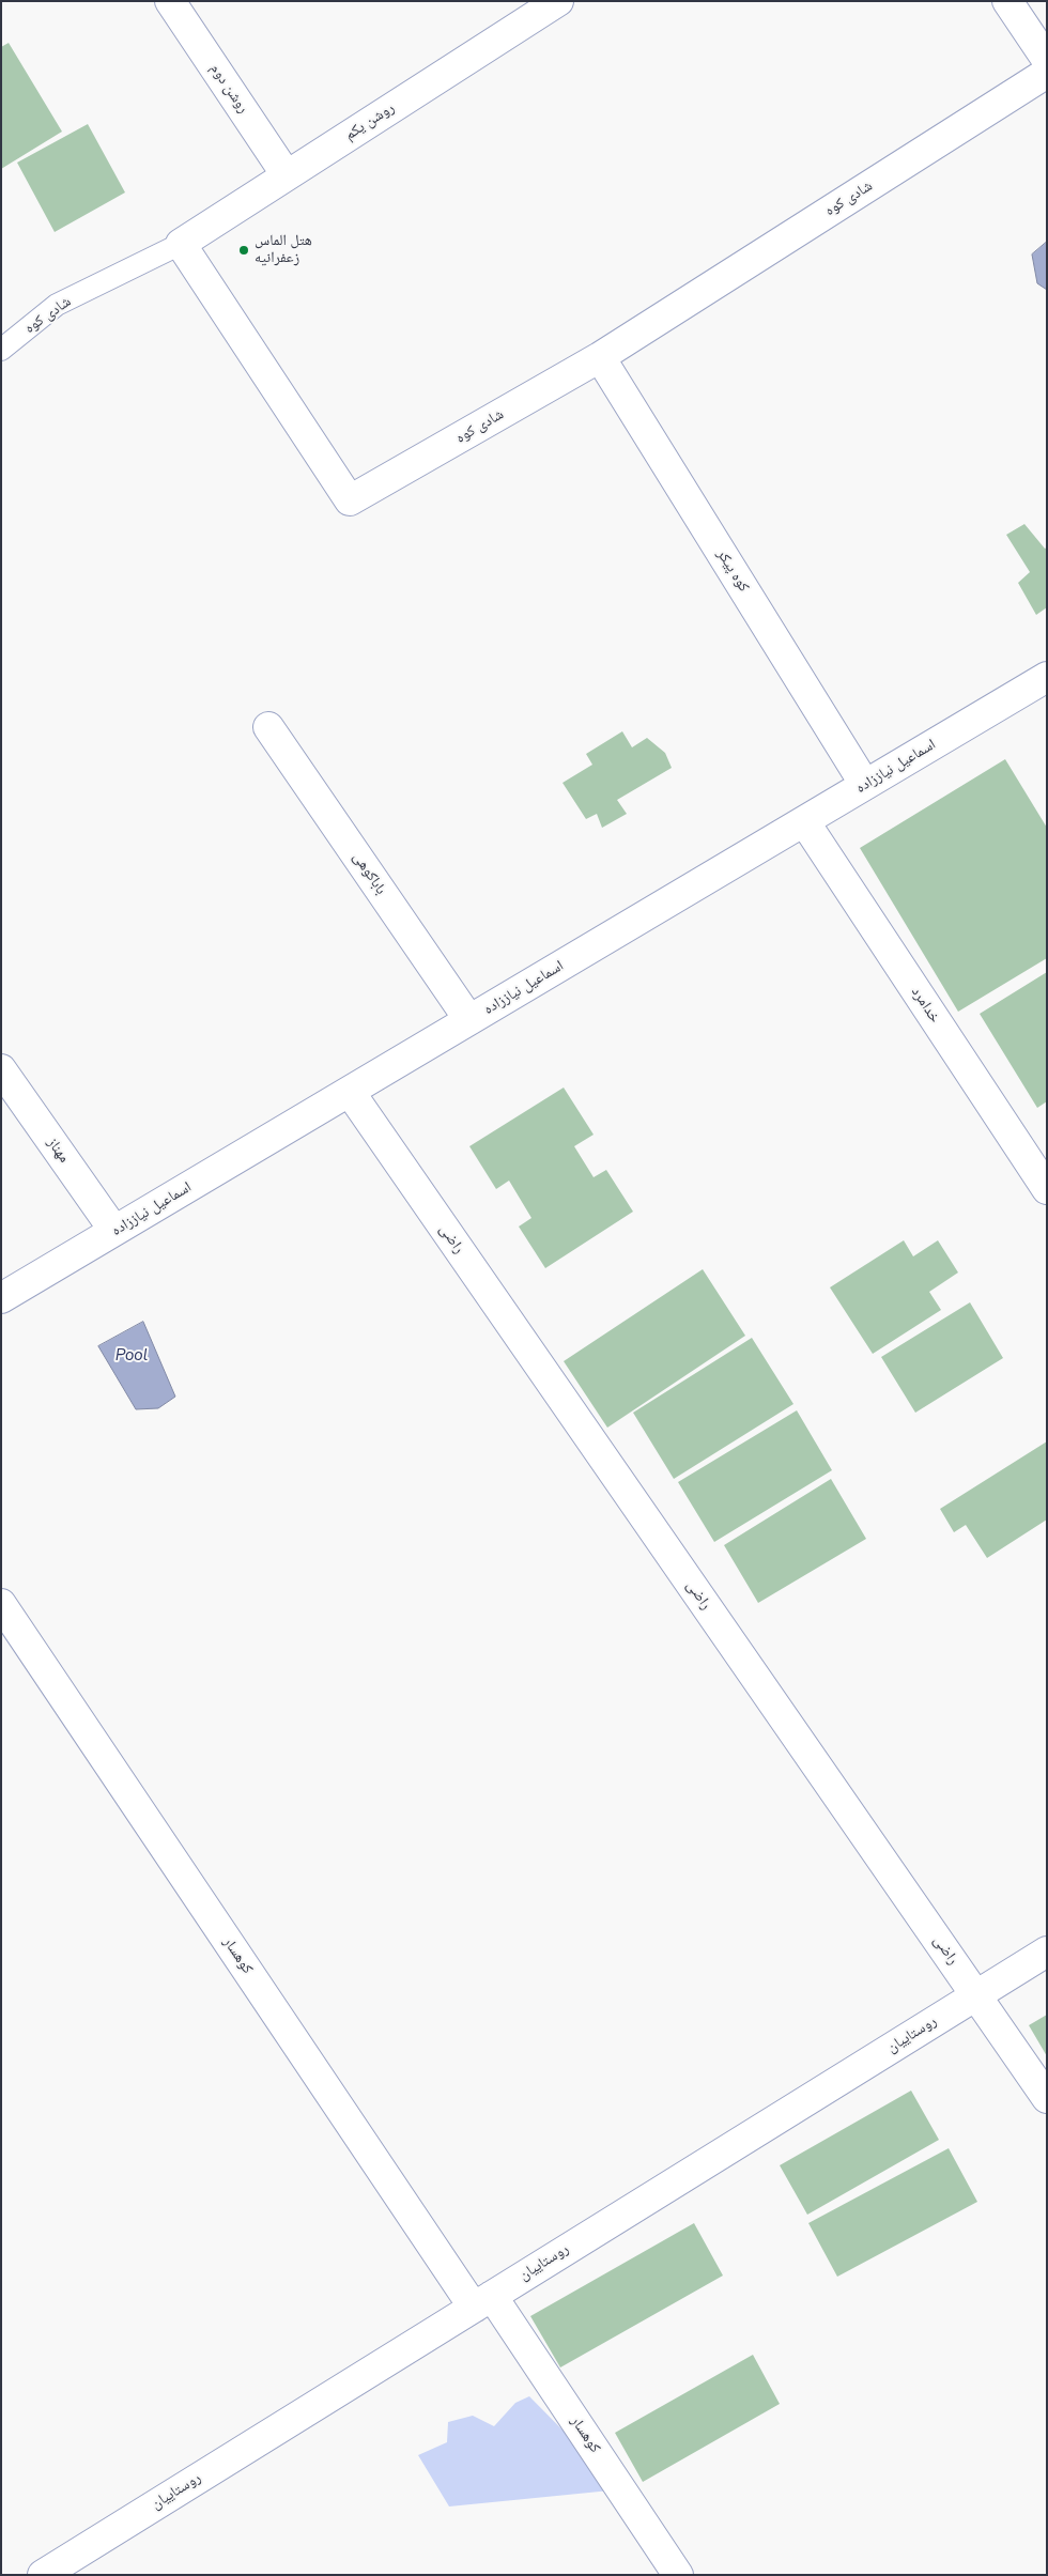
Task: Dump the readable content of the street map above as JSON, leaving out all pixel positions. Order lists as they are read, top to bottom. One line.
{"streets":{"street":["روشن دوم","روشن یکم","شادی کوه","کوه پیکر","اسماعیل نیاززاده","باباکوهی","خدامرد","مهناز","راضی","کوهسار","روستاییان"]},"crossings":[["روشن دوم","روشن یکم"],["روشن یکم","شادی کوه"],["شادی کوه","کوه پیکر"],["کوه پیکر","اسماعیل نیاززاده"],["اسماعیل نیاززاده","باباکوهی"],["اسماعیل نیاززاده","خدامرد"],["اسماعیل نیاززاده","مهناز"],["اسماعیل نیاززاده","راضی"],["راضی","روستاییان"],["کوهسار","روستاییان"]],"water":["Pool"],"places":["هتل الماس زعفرانیه"]}
